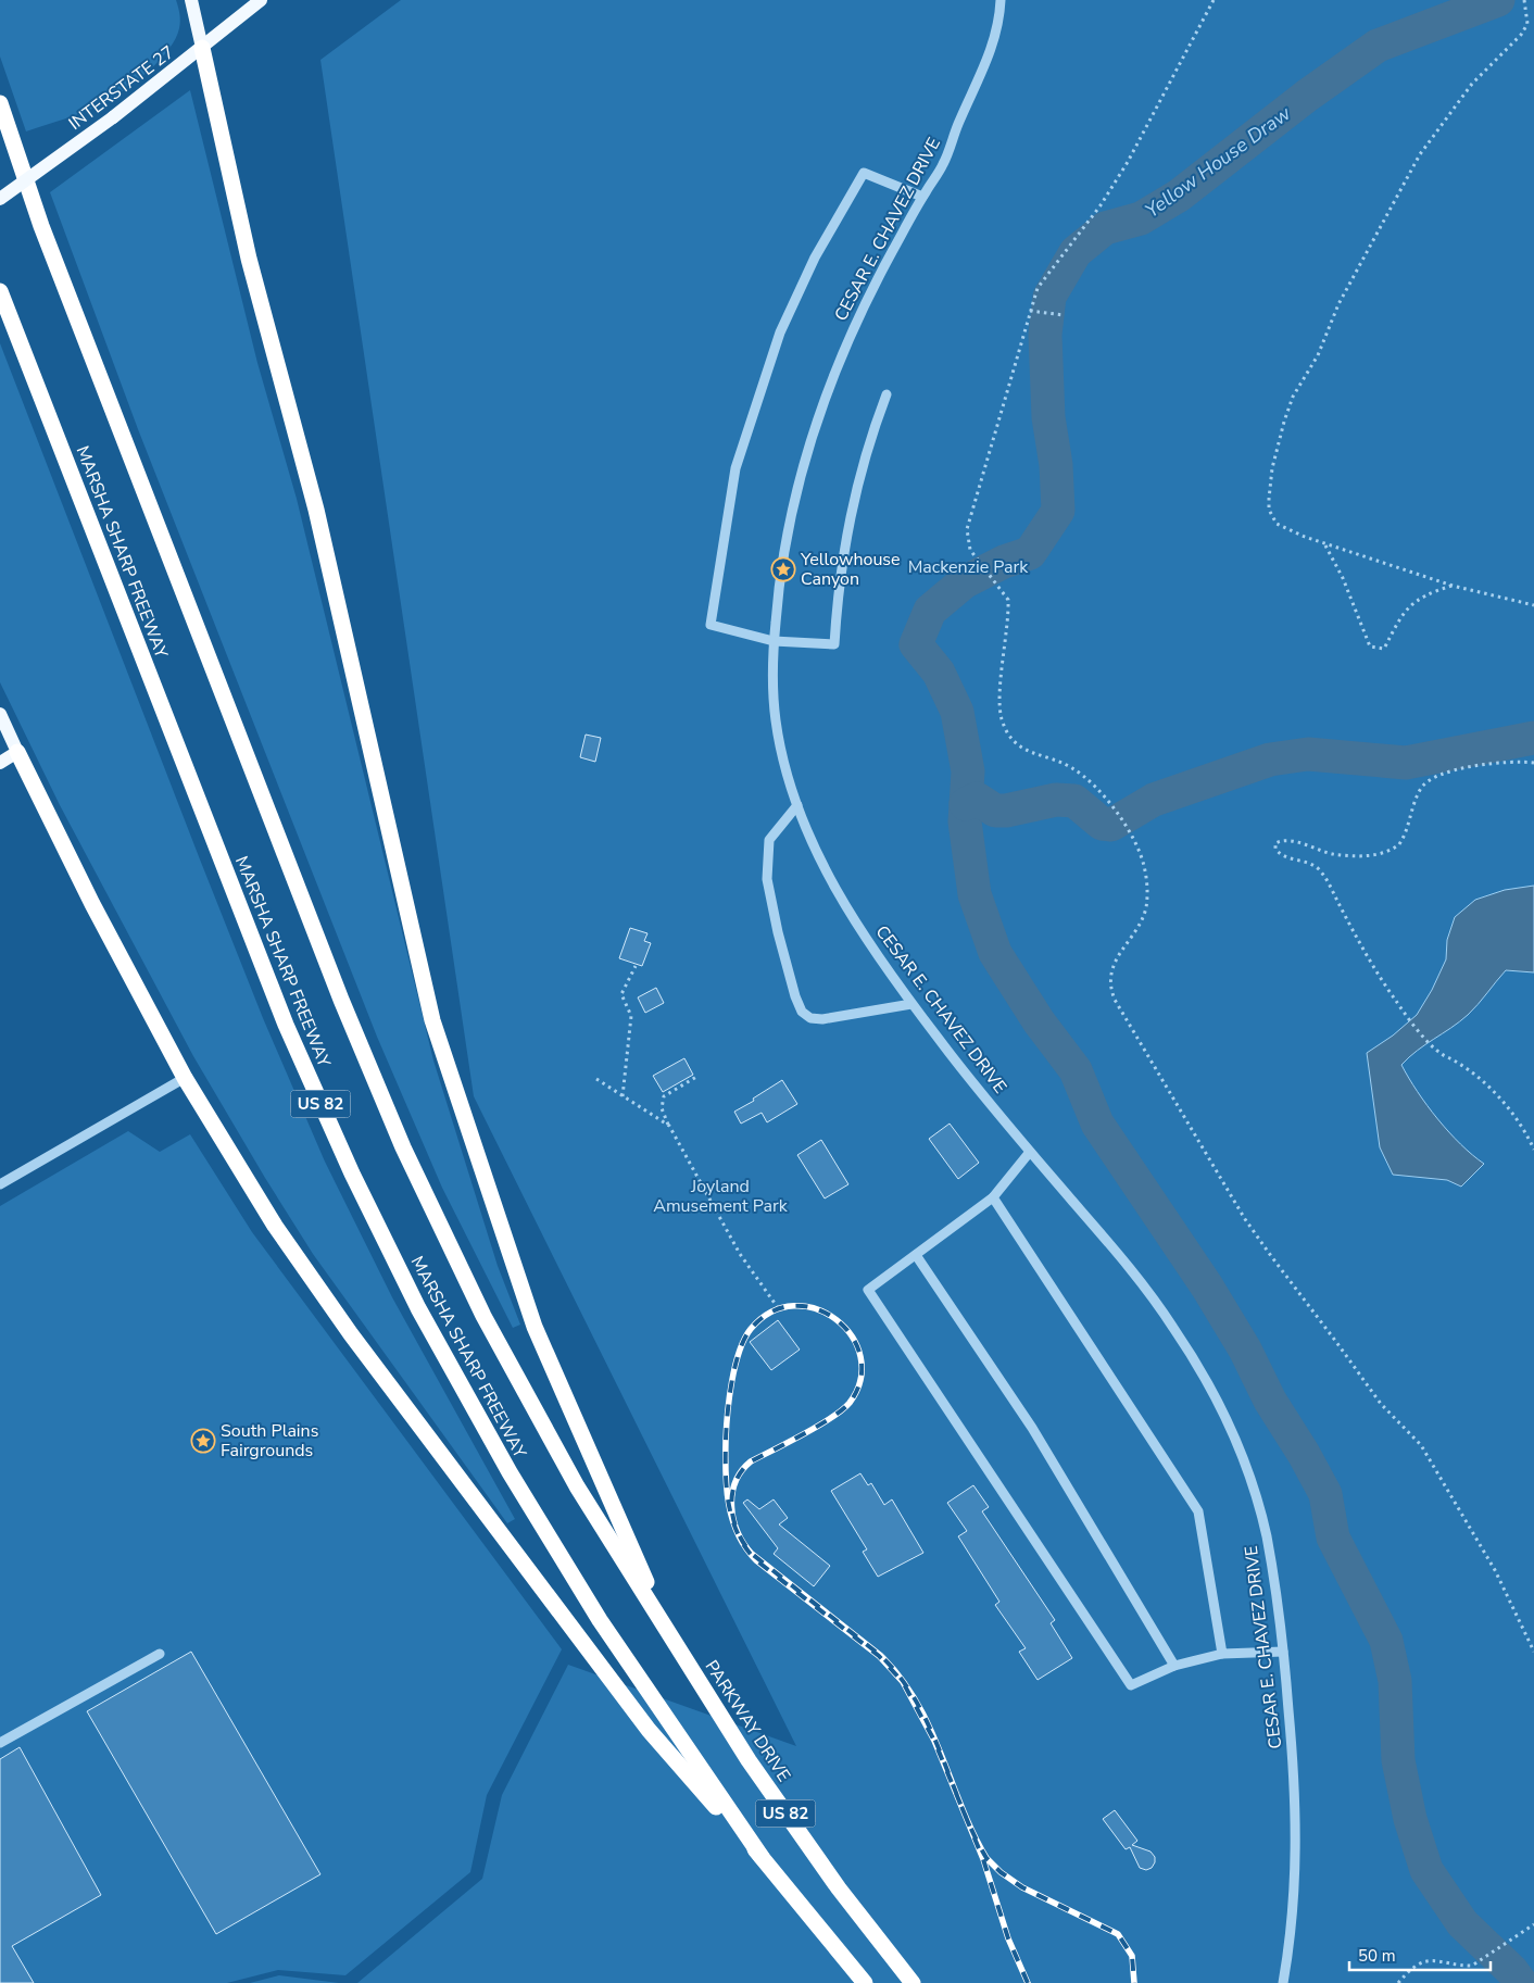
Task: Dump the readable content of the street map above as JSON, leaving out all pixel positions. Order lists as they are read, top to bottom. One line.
{"streets":{"highway":["MARSHA SHARP FREEWAY","US 82","PARKWAY DRIVE"],"main road":["INTERSTATE 27"],"street":["CESAR E. CHAVEZ DRIVE"]},"crossings":[["MARSHA SHARP FREEWAY","US 82"],["MARSHA SHARP FREEWAY","PARKWAY DRIVE"]],"water":["Yellow House Draw"],"parks":["Mackenzie Park","Joyland Amusement Park"],"places":{"place":["Yellowhouse Canyon","South Plains Fairgrounds"]},"scale_bar":"50 m"}
